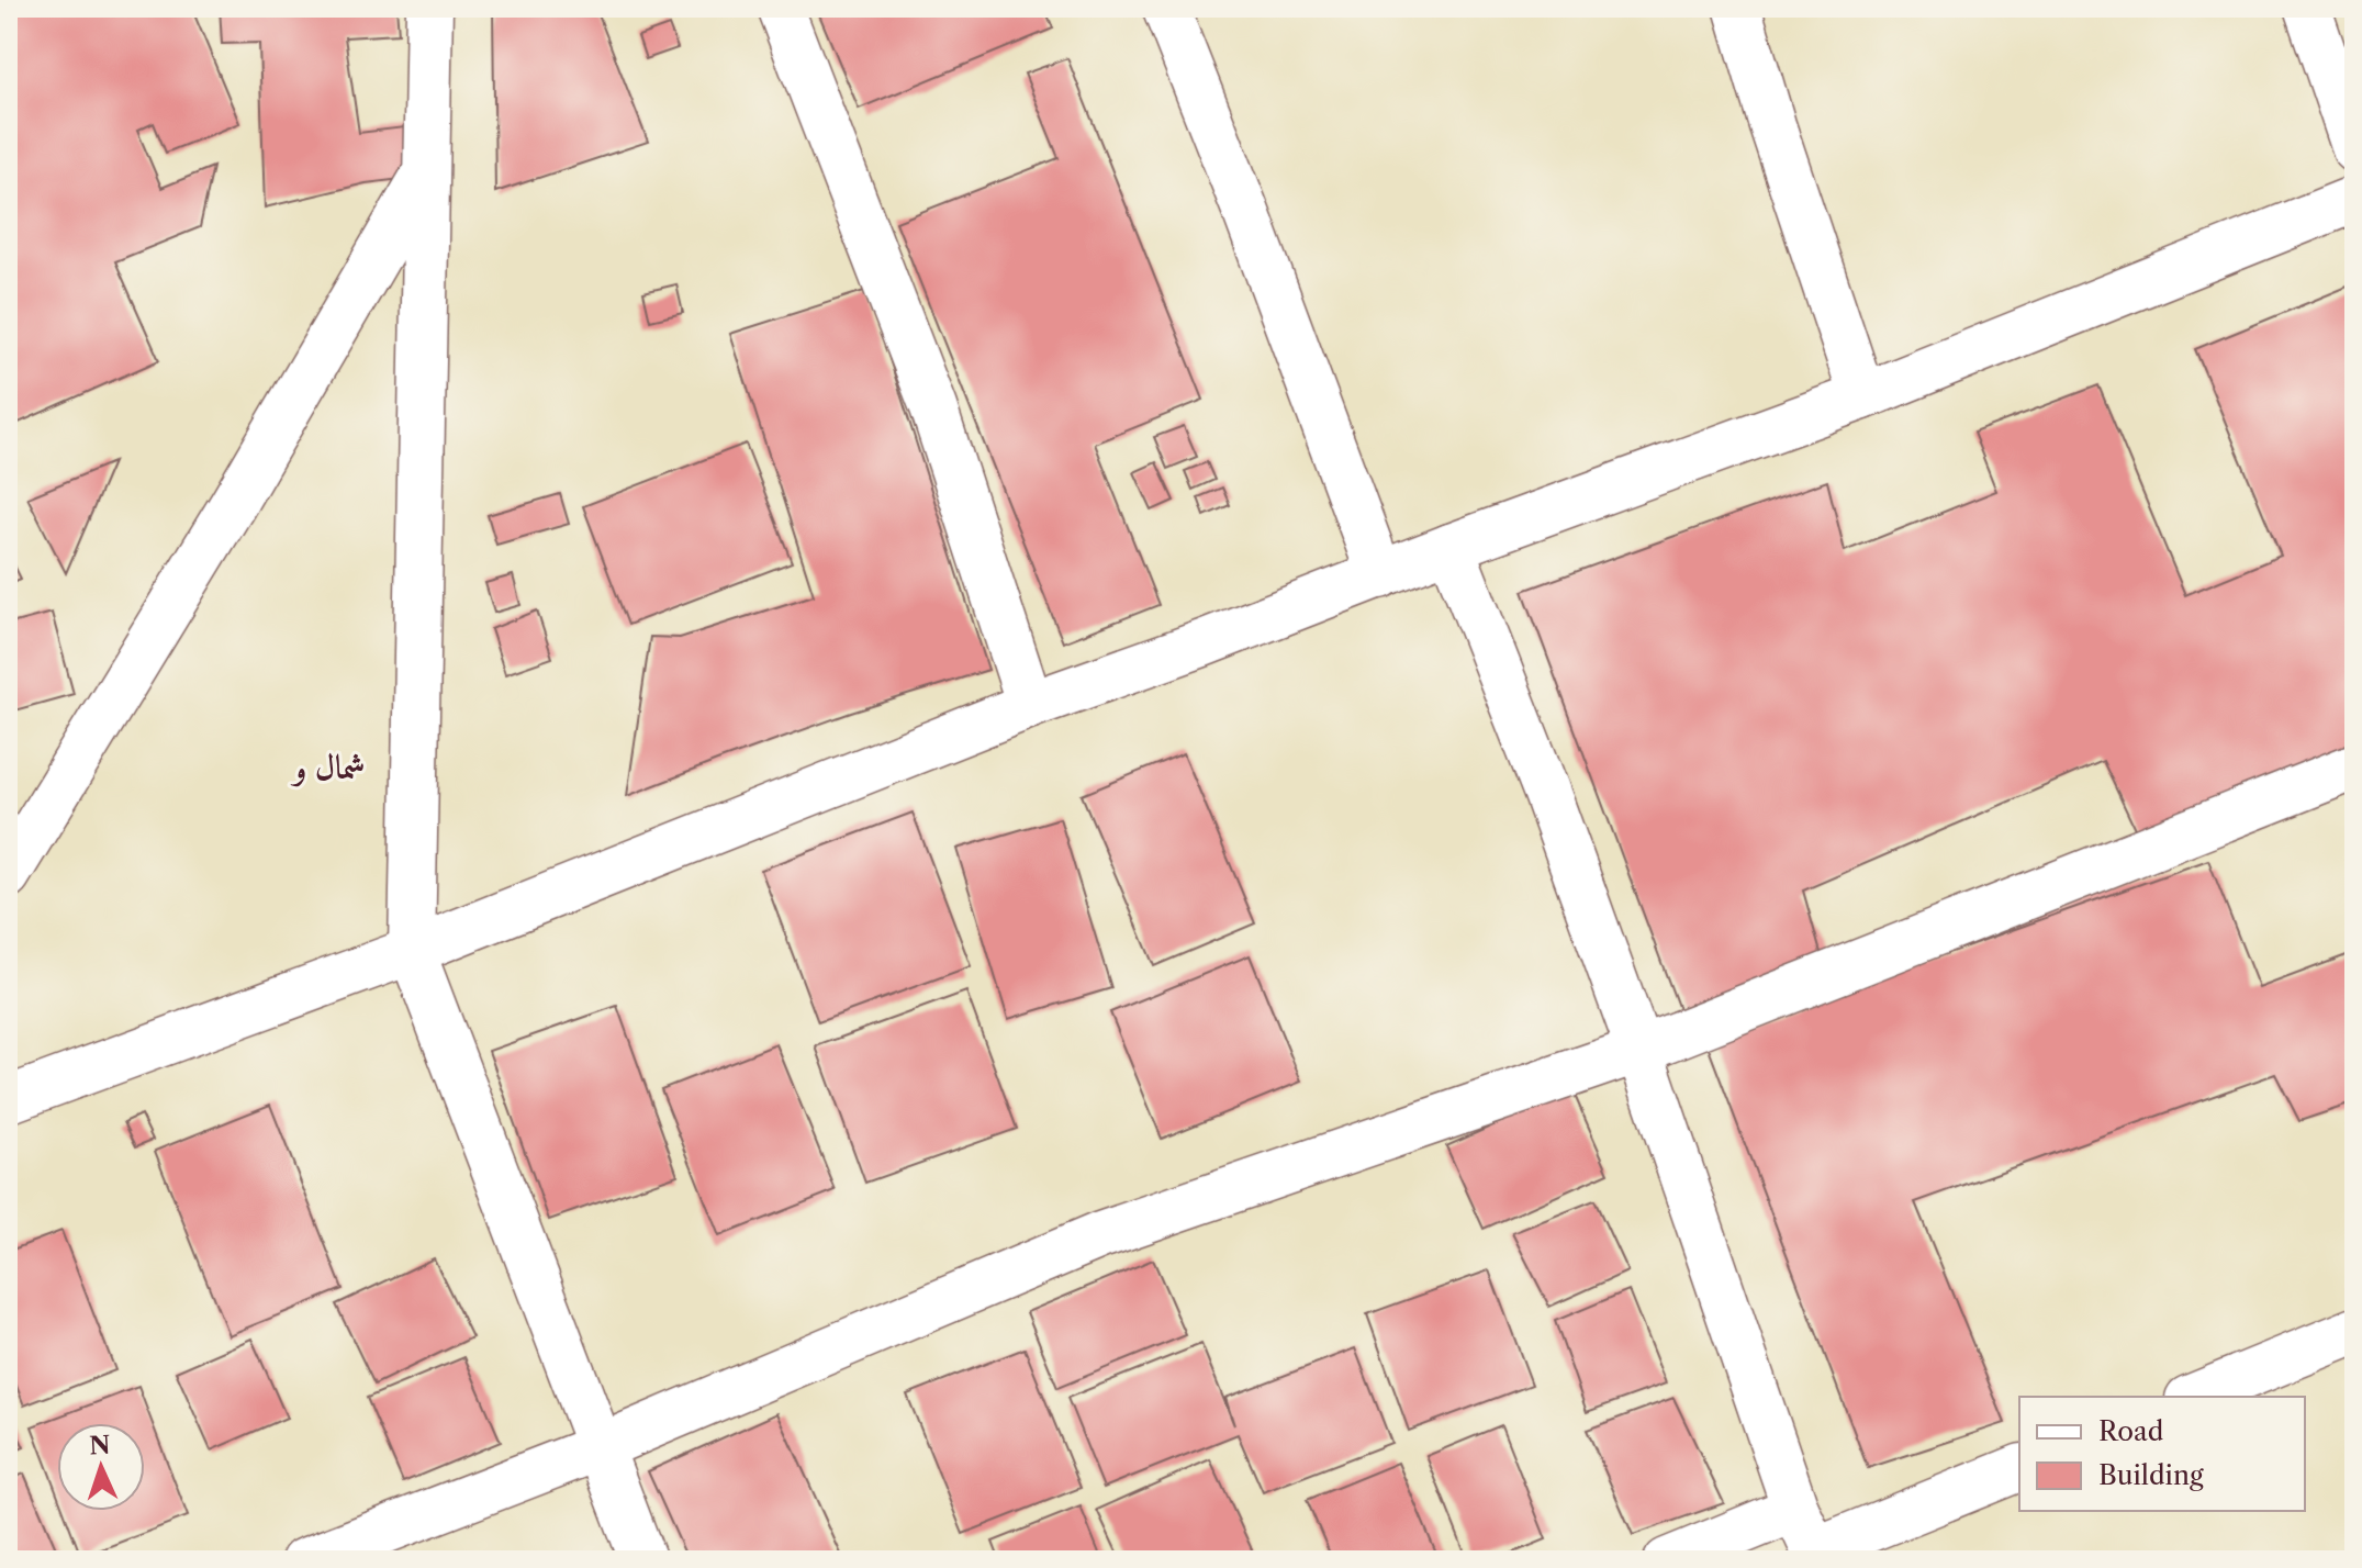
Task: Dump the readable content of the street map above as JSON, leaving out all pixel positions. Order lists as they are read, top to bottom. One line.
{"districts":["شمال و"],"legend":["Road","Building"],"north":"top"}
